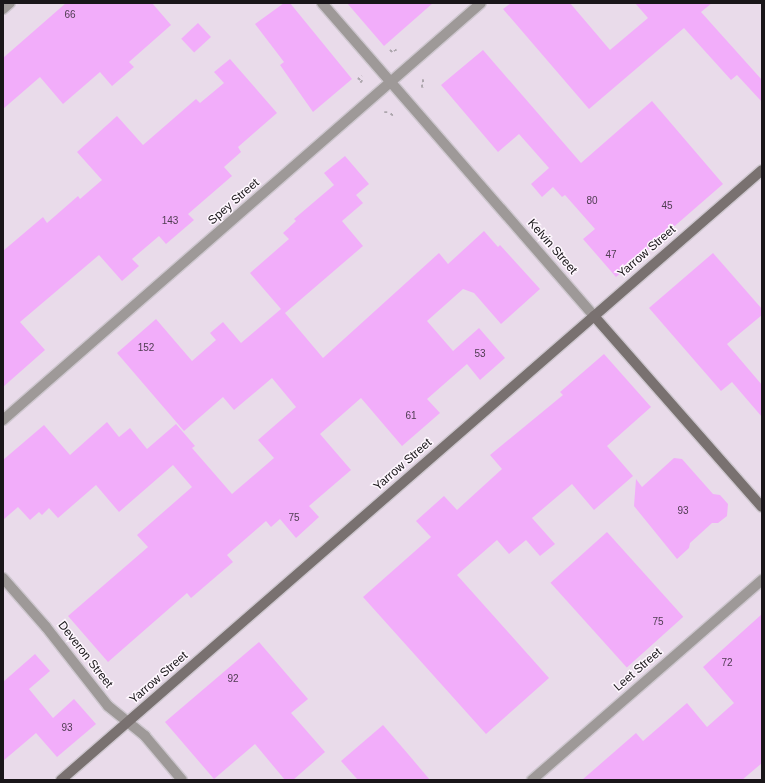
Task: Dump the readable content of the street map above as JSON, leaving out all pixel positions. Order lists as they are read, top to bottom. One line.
{"streets":{"main road":["Kelvin Street","Yarrow Street"],"street":["Spey Street","Deveron Street","Leet Street"]},"crossings":[["Spey Street","Kelvin Street"],["Kelvin Street","Yarrow Street"],["Yarrow Street","Deveron Street"]],"house_numbers":["66","80","45","143","47","152","53","61","93","75","75","72","92","93"]}
